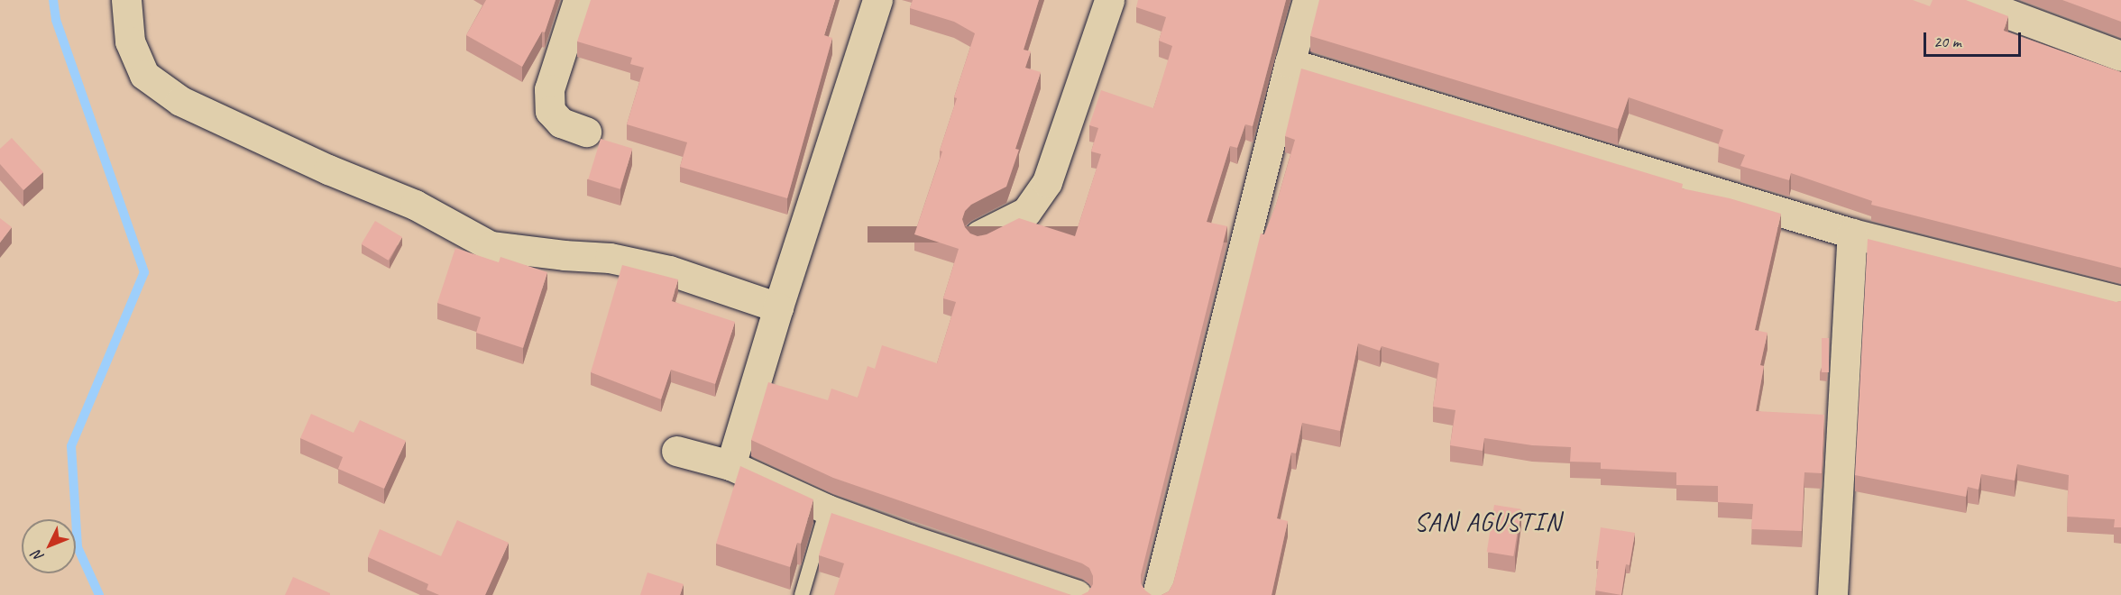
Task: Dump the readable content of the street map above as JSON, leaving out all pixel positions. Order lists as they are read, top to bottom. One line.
{"districts":["SAN AGUSTIN"],"scale_bar":"20 m","north":"bottom left"}
